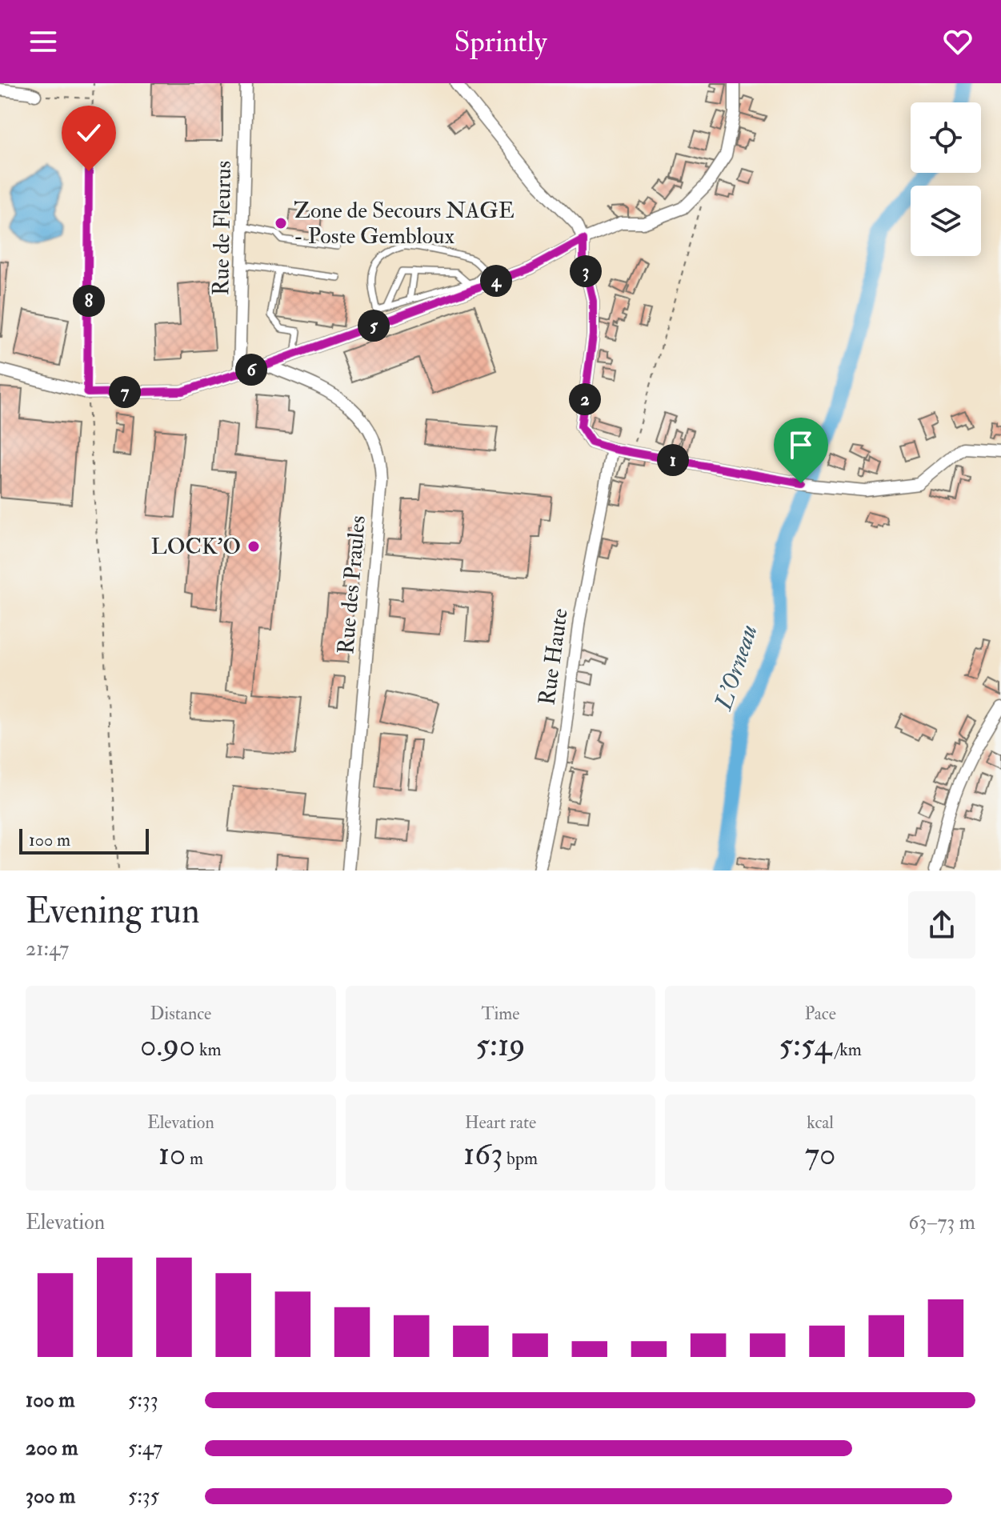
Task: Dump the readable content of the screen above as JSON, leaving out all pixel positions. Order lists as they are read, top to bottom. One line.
{"streets":{"street":["Rue de Fleurus","Rue des Praules","Rue Haute"]},"water":["L'Orneau"],"places":["Zone de Secours NAGE - Poste Gembloux","LOCK'O"],"scale_bar":"100 m","page":{"header":"Sprintly","pins":["3","4","8","5","6","7","2","1"],"scale":"100 m","heading":["Evening run","21:47"],"stats":[["Distance","0.90 km"],["Time","5:19"],["Pace","5:54 /km"],["Elevation","10 m"],["Heart rate","163 bpm"],["kcal","70"]],"chart":["Elevation","63–73 m"],"list":[{"name":"100 m","note":"5:33"},{"name":"200 m","note":"5:47"},{"name":"300 m","note":"5:35"}]}}
